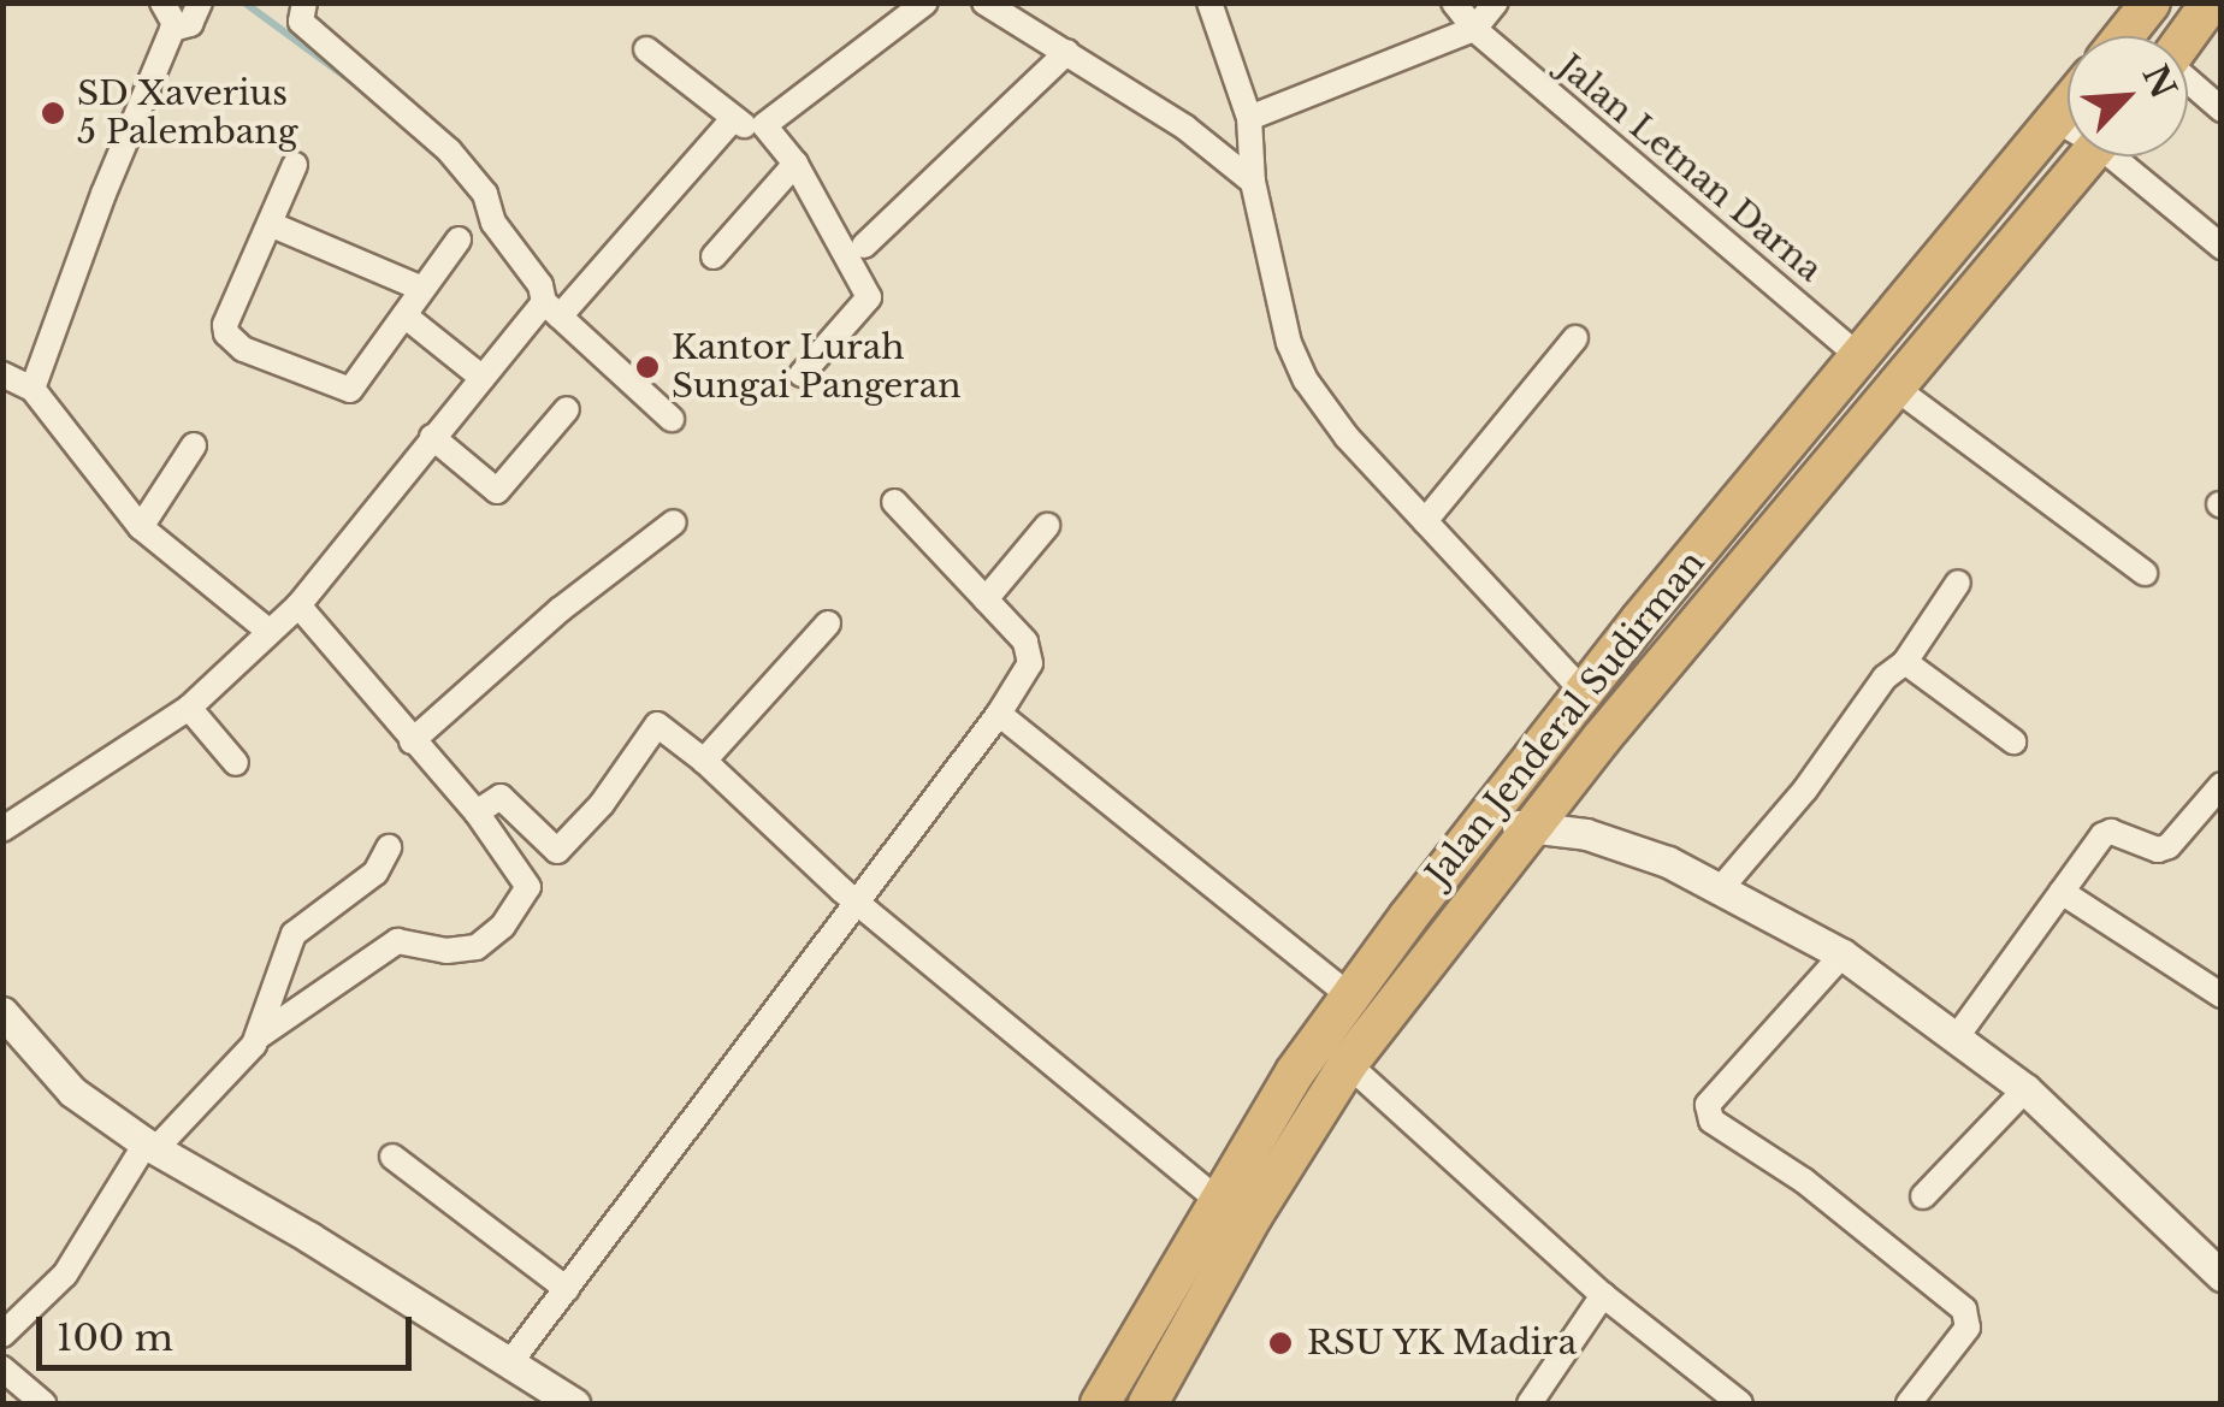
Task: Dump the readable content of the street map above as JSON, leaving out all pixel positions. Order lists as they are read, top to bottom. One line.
{"streets":{"highway":["Jalan Jenderal Sudirman"],"street":["Jalan Letnan Darna"]},"crossings":[["Jalan Letnan Darna","Jalan Jenderal Sudirman"]],"places":["SD Xaverius 5 Palembang","Kantor Lurah Sungai Pangeran","RSU YK Madira"],"scale_bar":"100 m","north":"top right"}
